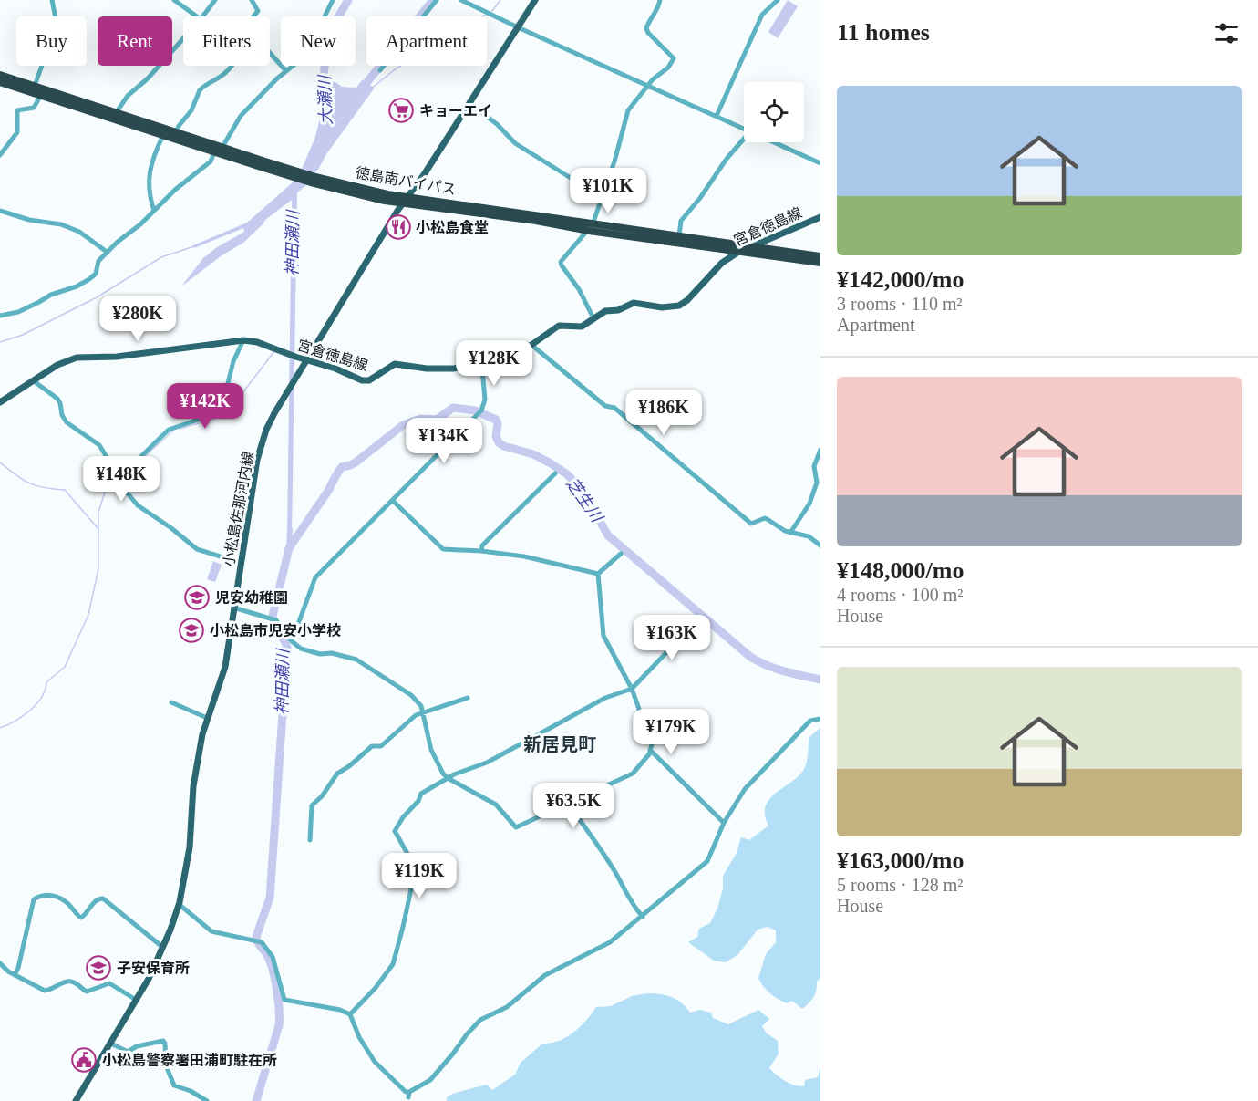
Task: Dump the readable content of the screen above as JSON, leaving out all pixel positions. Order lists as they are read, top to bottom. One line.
{"streets":{"highway":["徳島南バイパス"],"main road":["宮倉徳島線","小松島佐那河内線"]},"crossings":[["徳島南バイパス","宮倉徳島線"],["徳島南バイパス","小松島佐那河内線"],["宮倉徳島線","小松島佐那河内線"]],"districts":["新居見町"],"water":["大瀬川","神田瀬川","芝生川"],"places":{"supermarket":["キョーエイ"],"restaurant":["小松島食堂"],"school or university":["児安幼稚園","小松島市児安小学校","子安保育所"],"public building":["小松島警察署田浦町駐在所"]},"page":{"heading":"11 homes","chip":["Buy","Rent","Filters","New","Apartment"],"list":[{"name":"¥142,000/mo","note":"3 rooms · 110 m² · Apartment"},{"name":"¥148,000/mo","note":"4 rooms · 100 m² · House"},{"name":"¥163,000/mo","note":"5 rooms · 128 m² · House"}],"price":["¥101K","¥280K","¥128K","¥142K","¥186K","¥134K","¥148K","¥163K","¥179K","¥63.5K","¥119K"]}}
